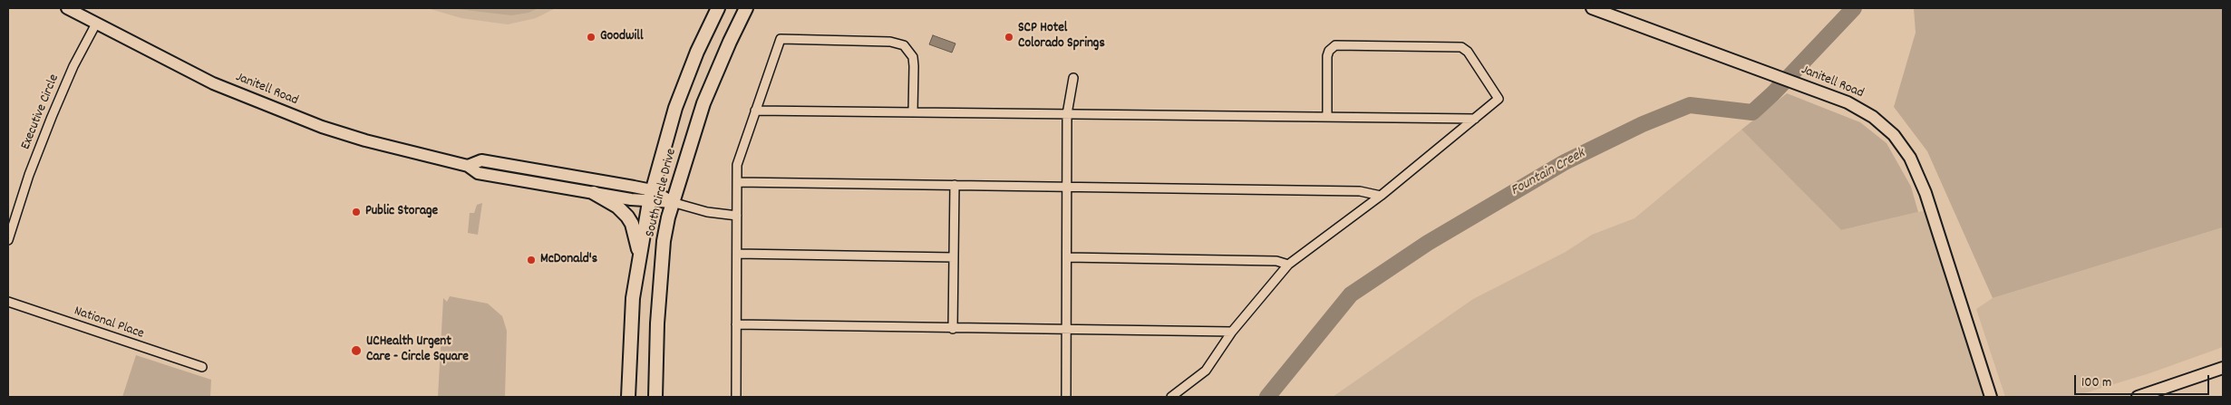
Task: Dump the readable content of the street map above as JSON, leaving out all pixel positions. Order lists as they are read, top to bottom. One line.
{"streets":{"main road":["South Circle Drive"],"street":["Janitell Road","Executive Circle","National Place"]},"crossings":[["Janitell Road","Executive Circle"],["Janitell Road","South Circle Drive"]],"water":["Fountain Creek"],"places":["Goodwill","SCP Hotel Colorado Springs","Public Storage","McDonald's","UCHealth Urgent Care - Circle Square"],"scale_bar":"100 m"}
